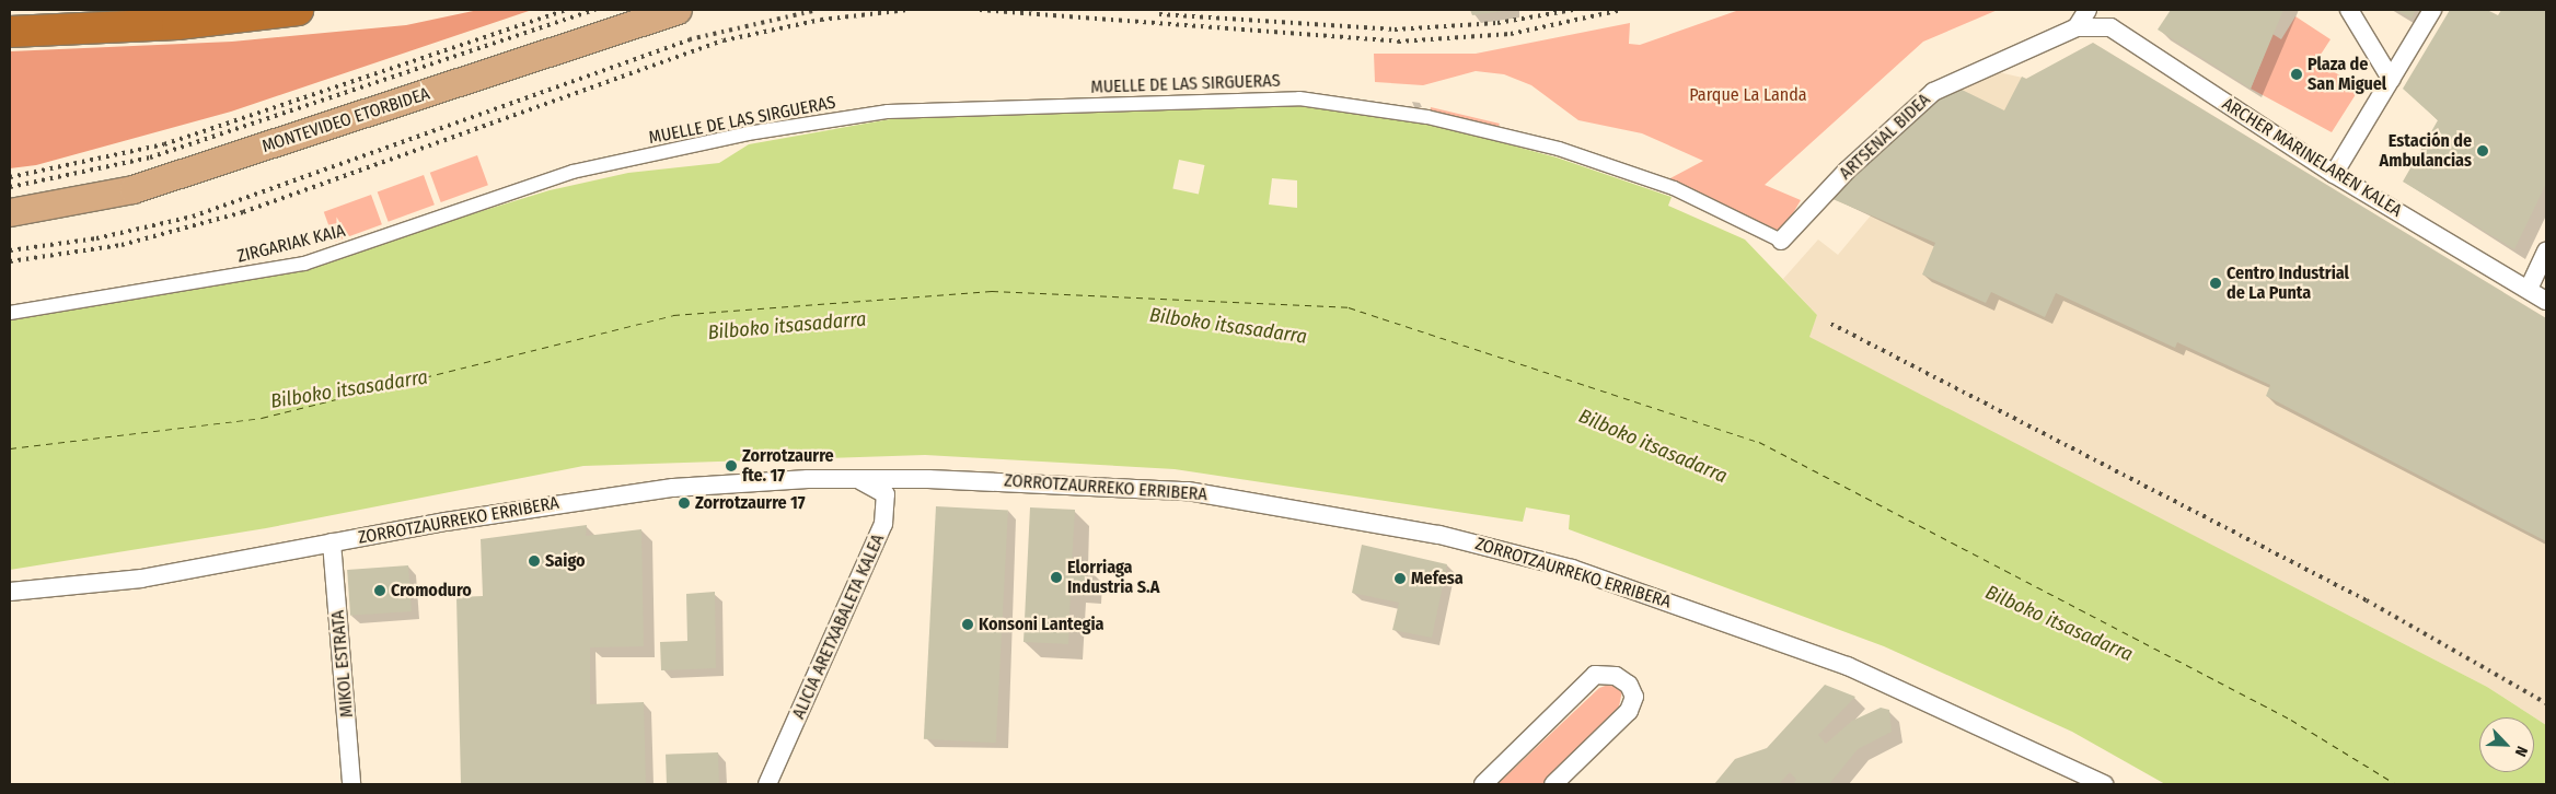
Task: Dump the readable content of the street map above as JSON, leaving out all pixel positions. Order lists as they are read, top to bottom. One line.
{"streets":{"main road":["MONTEVIDEO ETORBIDEA"],"street":["MUELLE DE LAS SIRGUERAS","ARTSENAL BIDEA","ARCHER MARINELAREN KALEA","ZIRGARIAK KAIA","ZORROTZAURREKO ERRIBERA","ALICIA ARETXABALETA KALEA","MIKOL ESTRATA"]},"crossings":[["MUELLE DE LAS SIRGUERAS","ARTSENAL BIDEA"],["MUELLE DE LAS SIRGUERAS","ZIRGARIAK KAIA"],["ARTSENAL BIDEA","ARCHER MARINELAREN KALEA"],["ZORROTZAURREKO ERRIBERA","MIKOL ESTRATA"]],"water":["Bilboko itsasadarra"],"parks":["Parque La Landa"],"places":["Plaza de San Miguel","Estación de Ambulancias","Centro Industrial de La Punta","Zorrotzaurre fte. 17","Zorrotzaurre 17","Saigo","Elorriaga Industria S.A","Mefesa","Cromoduro","Konsoni Lantegia"],"north":"bottom right"}
